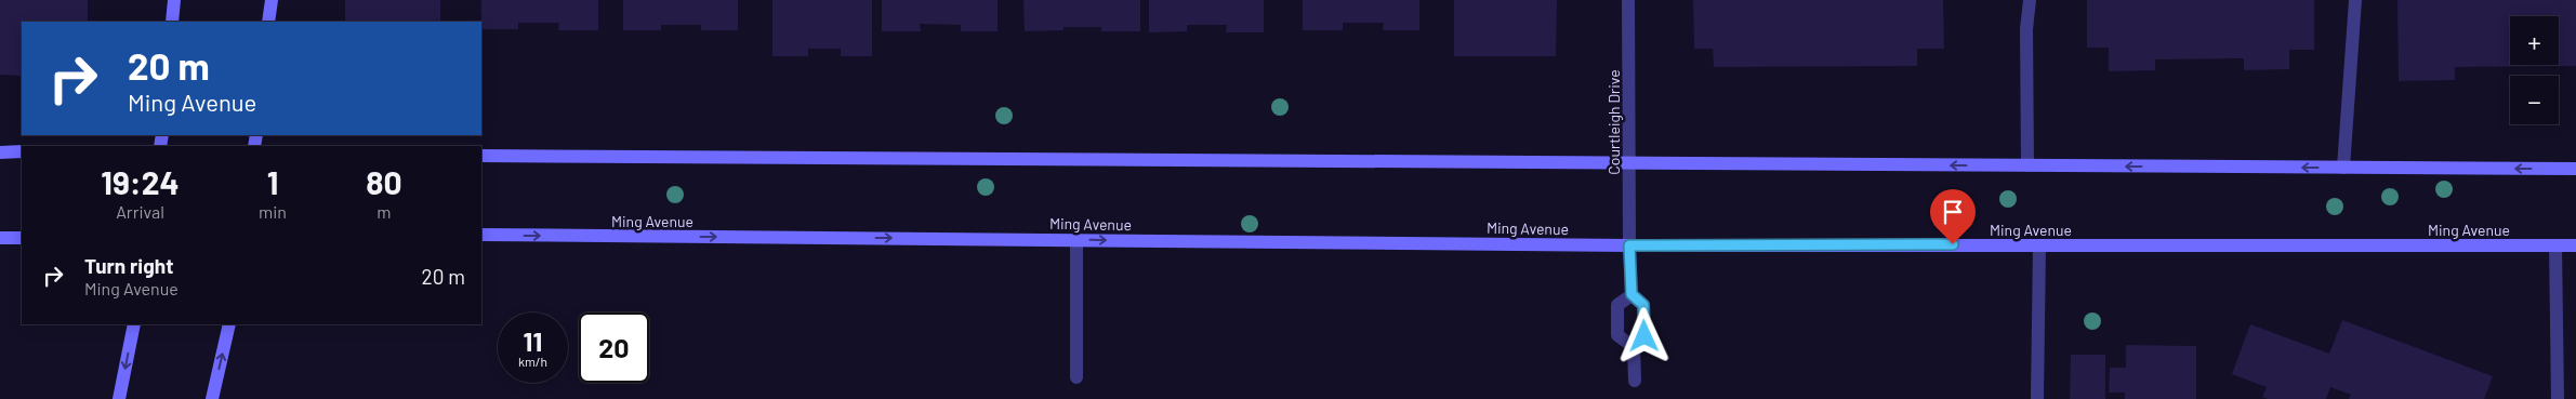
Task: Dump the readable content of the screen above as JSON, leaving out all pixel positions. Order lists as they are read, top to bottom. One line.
{"streets":{"main road":["Ming Avenue"],"street":["Courtleigh Drive"]},"crossings":[["Courtleigh Drive","Ming Avenue"]],"page":{"map_buttons":["+","−"],"turn":["20 m","Ming Avenue"],"eta":["19:24","Arrival","1","min","80","m"],"list":[{"name":"Turn right","note":"Ming Avenue","value":"20 m"}],"speed":"11 km/h","limit":"20"}}
